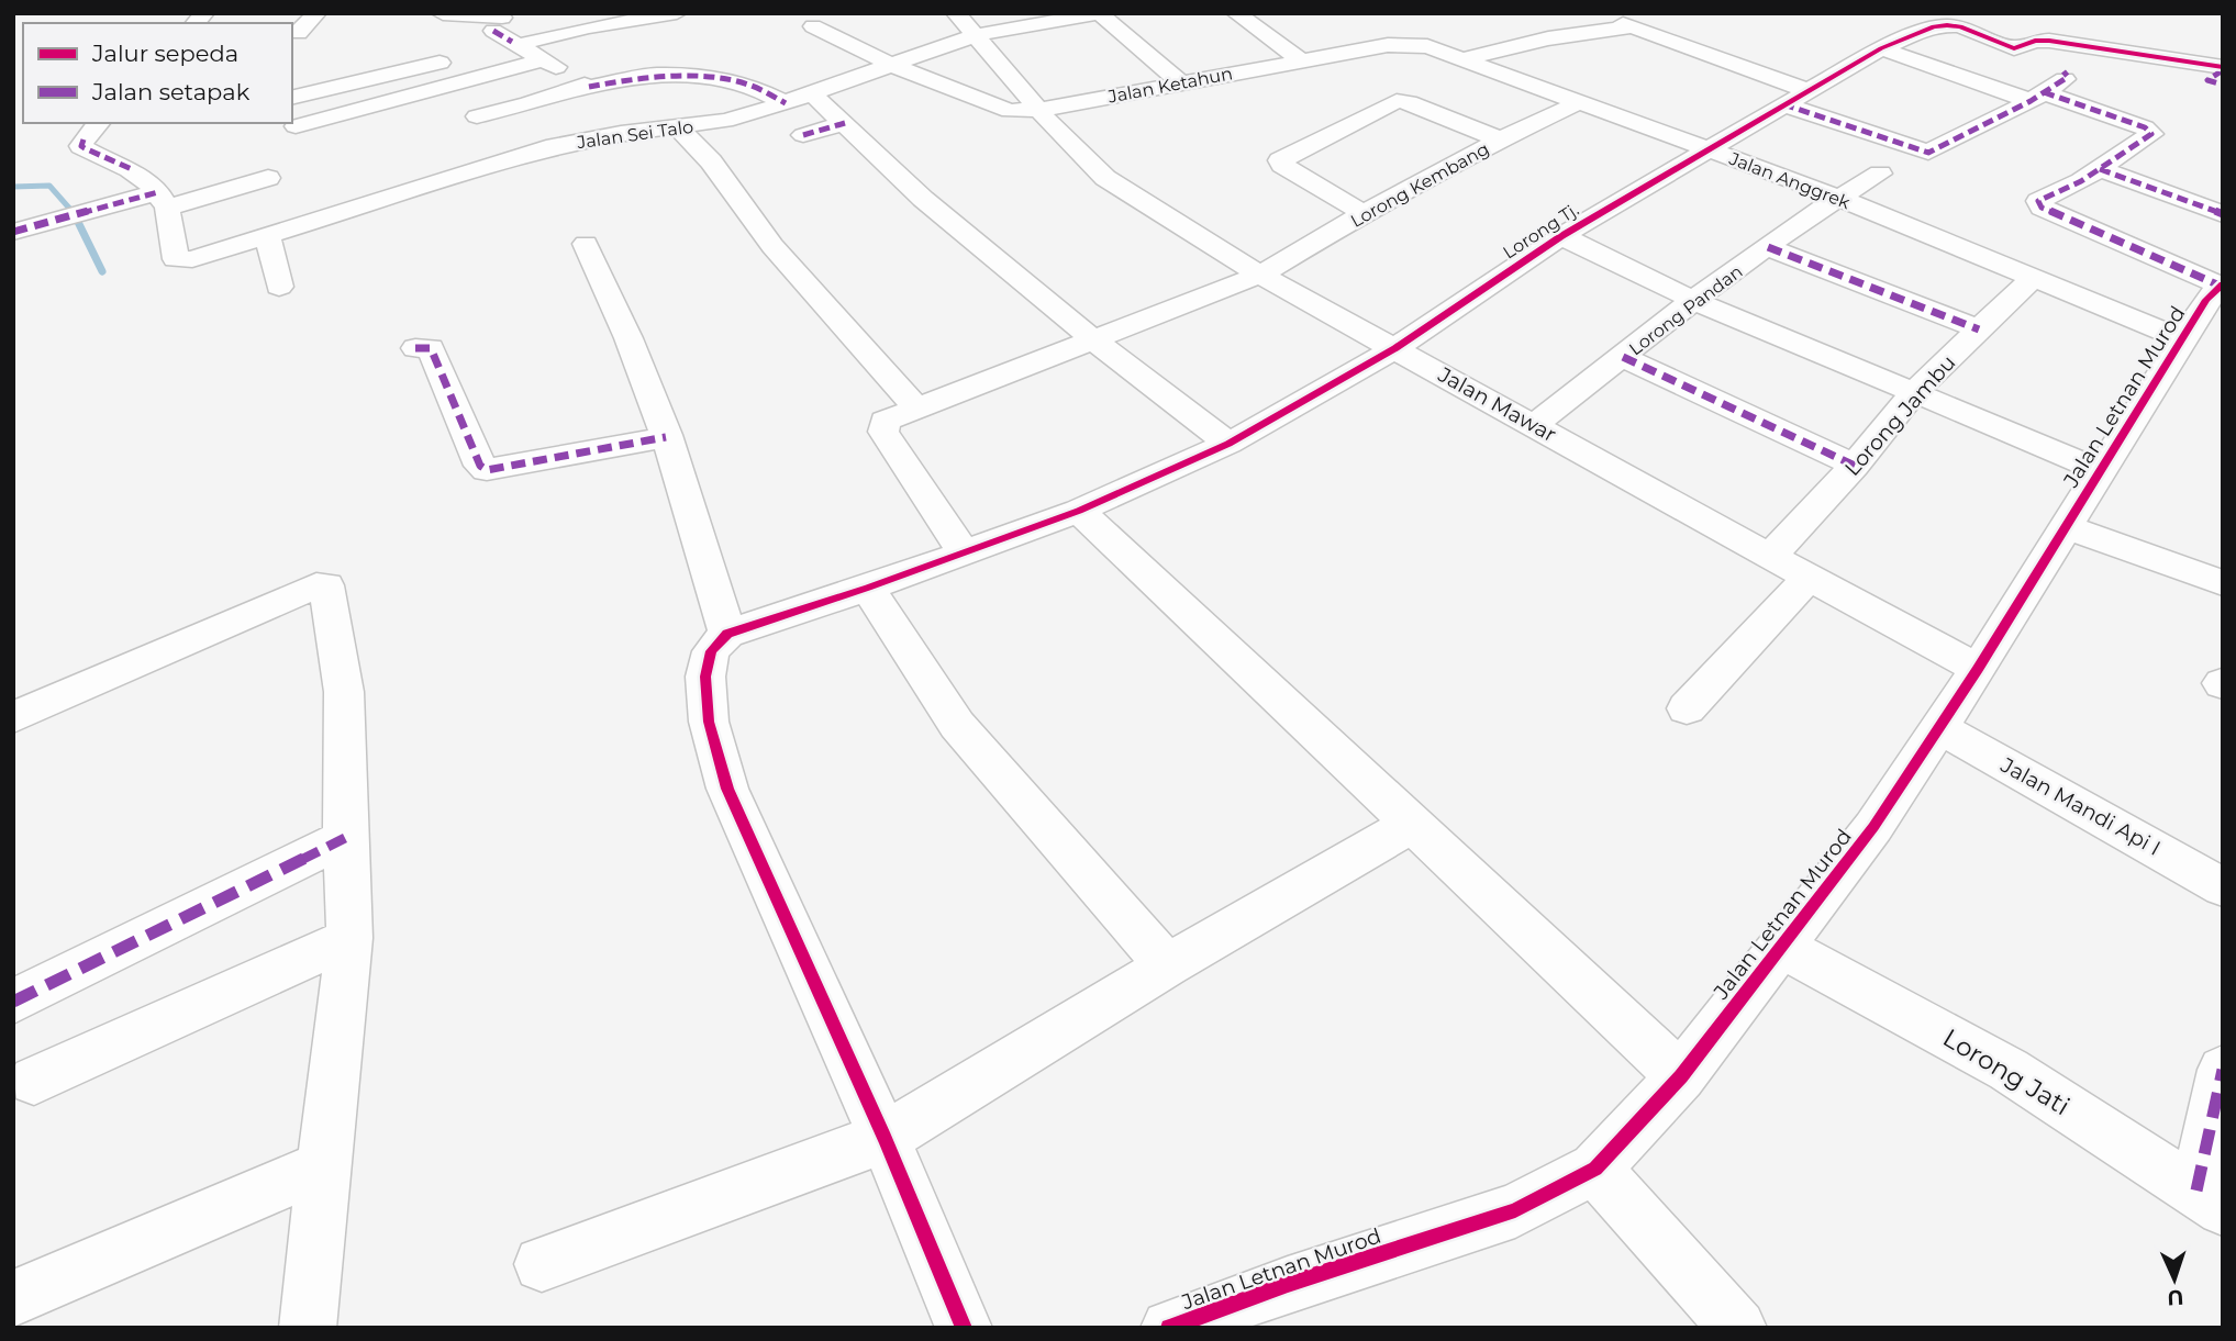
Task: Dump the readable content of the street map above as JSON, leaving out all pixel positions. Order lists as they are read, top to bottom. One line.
{"streets":{"street":["Jalan Ketahun","Jalan Sei Talo","Jalan Anggrek","Lorong Kembang","Lorong Tj.","Lorong Pandan","Jalan Letnan Murod","Jalan Mawar","Lorong Jambu","Jalan Mandi Api I","Lorong Jati"]},"crossings":[["Jalan Ketahun","Jalan Sei Talo"],["Jalan Ketahun","Jalan Anggrek"],["Jalan Ketahun","Jalan Mawar"],["Jalan Sei Talo","Jalan Mawar"],["Jalan Anggrek","Lorong Kembang"],["Jalan Anggrek","Lorong Tj."],["Jalan Anggrek","Lorong Pandan"],["Jalan Anggrek","Jalan Letnan Murod"],["Jalan Anggrek","Lorong Jambu"],["Lorong Kembang","Lorong Tj."],["Lorong Kembang","Jalan Mawar"],["Lorong Tj.","Jalan Mawar"],["Lorong Pandan","Jalan Mawar"],["Jalan Letnan Murod","Jalan Mawar"],["Jalan Letnan Murod","Jalan Mandi Api I"],["Jalan Letnan Murod","Lorong Jati"],["Jalan Mawar","Lorong Jambu"]],"legend":["Jalur sepeda","Jalan setapak"],"north":"bottom"}
